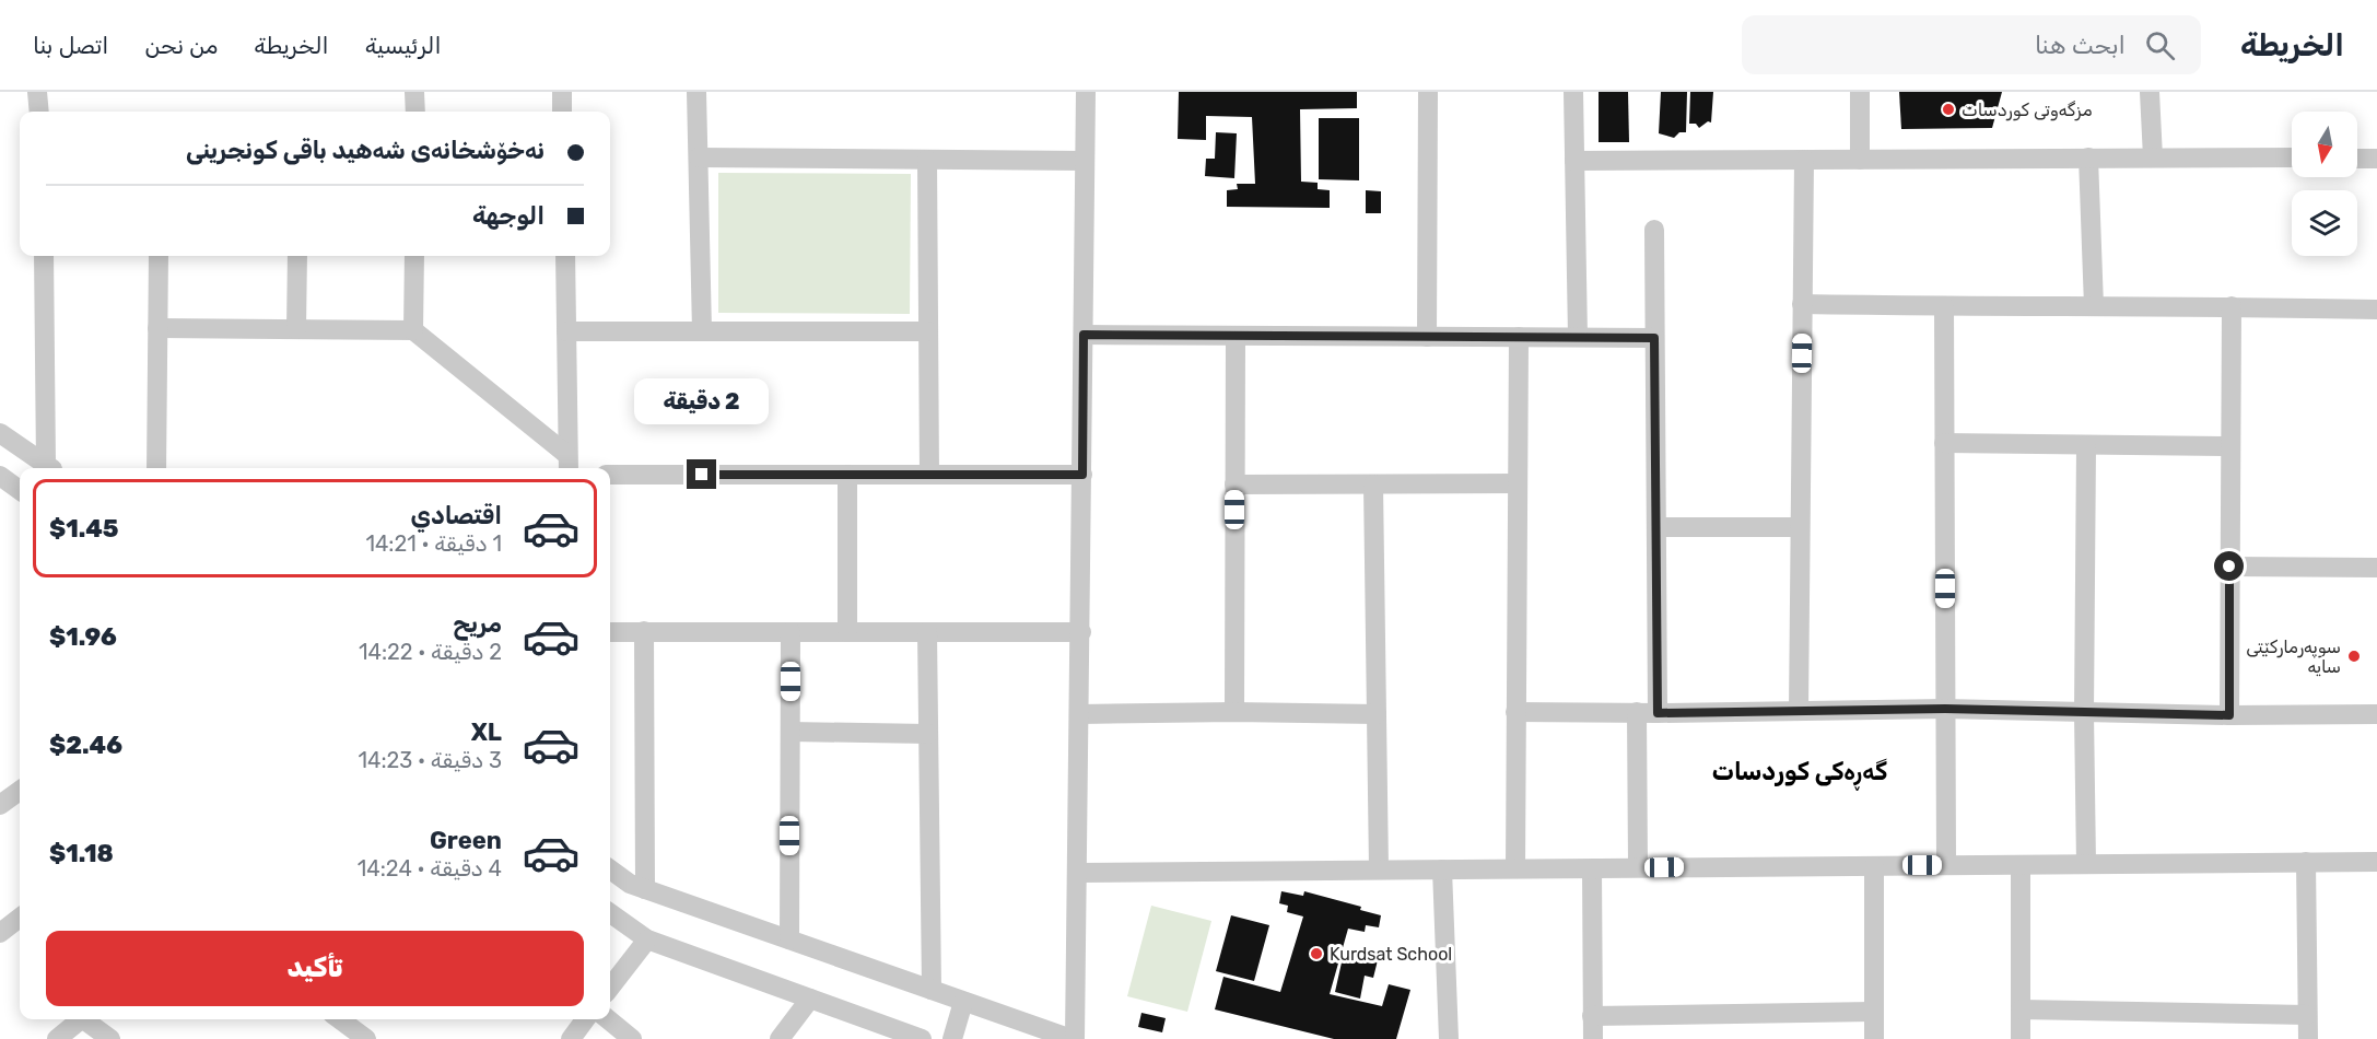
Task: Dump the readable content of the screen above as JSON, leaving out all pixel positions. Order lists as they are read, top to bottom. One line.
{"districts":["گەڕەکی کوردسات"],"places":["مزگەوتی كوردسات","سوپەرمارکێتی سایە","Kurdsat School"],"north":"bottom","page":{"header":"الخريطة","search":"ابحث هنا","nav":["الرئيسية","الخريطة","من نحن","اتصل بنا"],"banner":["نەخۆشخانەی شەهید باقی کونجرینی","الوجهة"],"bubble":"2 دقيقة","list":[{"name":"اقتصادي","note":"1 دقيقة · 14:21","value":"$1.45"},{"name":"مريح","note":"2 دقيقة · 14:22","value":"$1.96"},{"name":"XL","note":"3 دقيقة · 14:23","value":"$2.46"},{"name":"Green","note":"4 دقيقة · 14:24","value":"$1.18"}],"buttons":"تأكيد"}}
